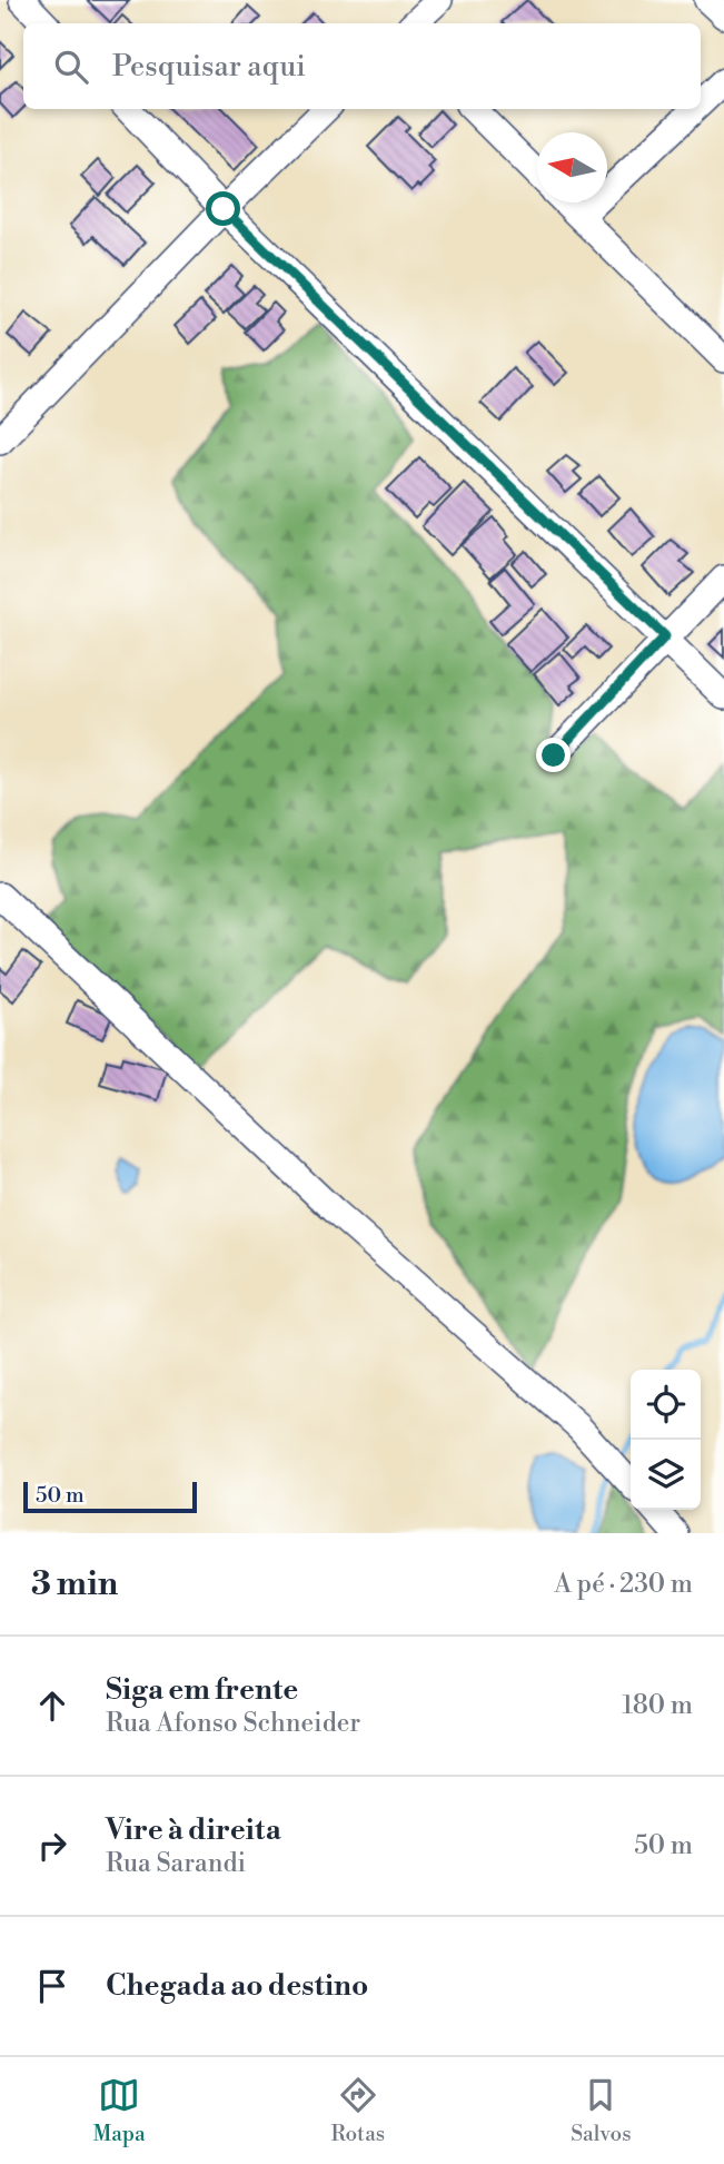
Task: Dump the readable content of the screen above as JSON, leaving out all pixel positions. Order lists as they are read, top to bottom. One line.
{"scale_bar":"50 m","north":"left","page":{"search":"Pesquisar aqui","scale":"50 m","heading":["3 min","A pé · 230 m"],"list":[["Siga em frente","Rua Afonso Schneider","180 m"],["Vire à direita","Rua Sarandi","50 m"],"Chegada ao destino"],"nav":["Mapa","Rotas","Salvos"]}}
